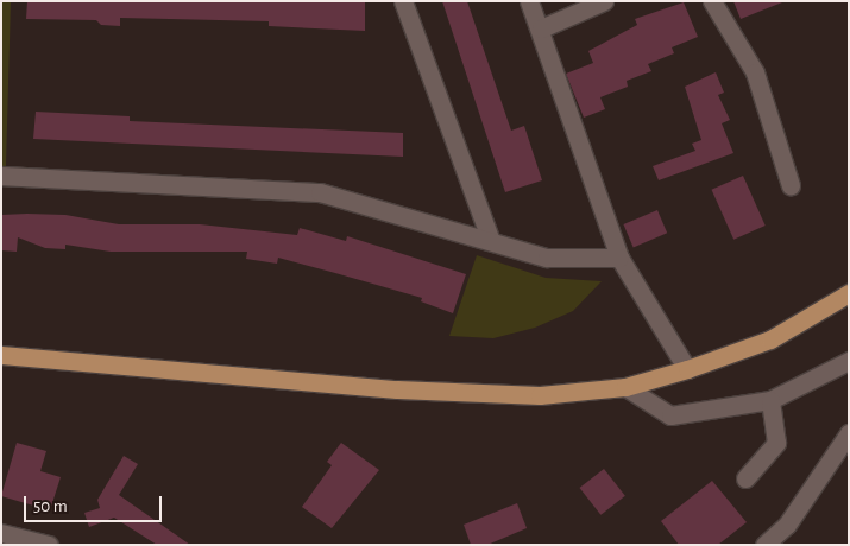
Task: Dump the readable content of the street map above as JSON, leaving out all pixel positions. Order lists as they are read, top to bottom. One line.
{"scale_bar":"50 m"}
